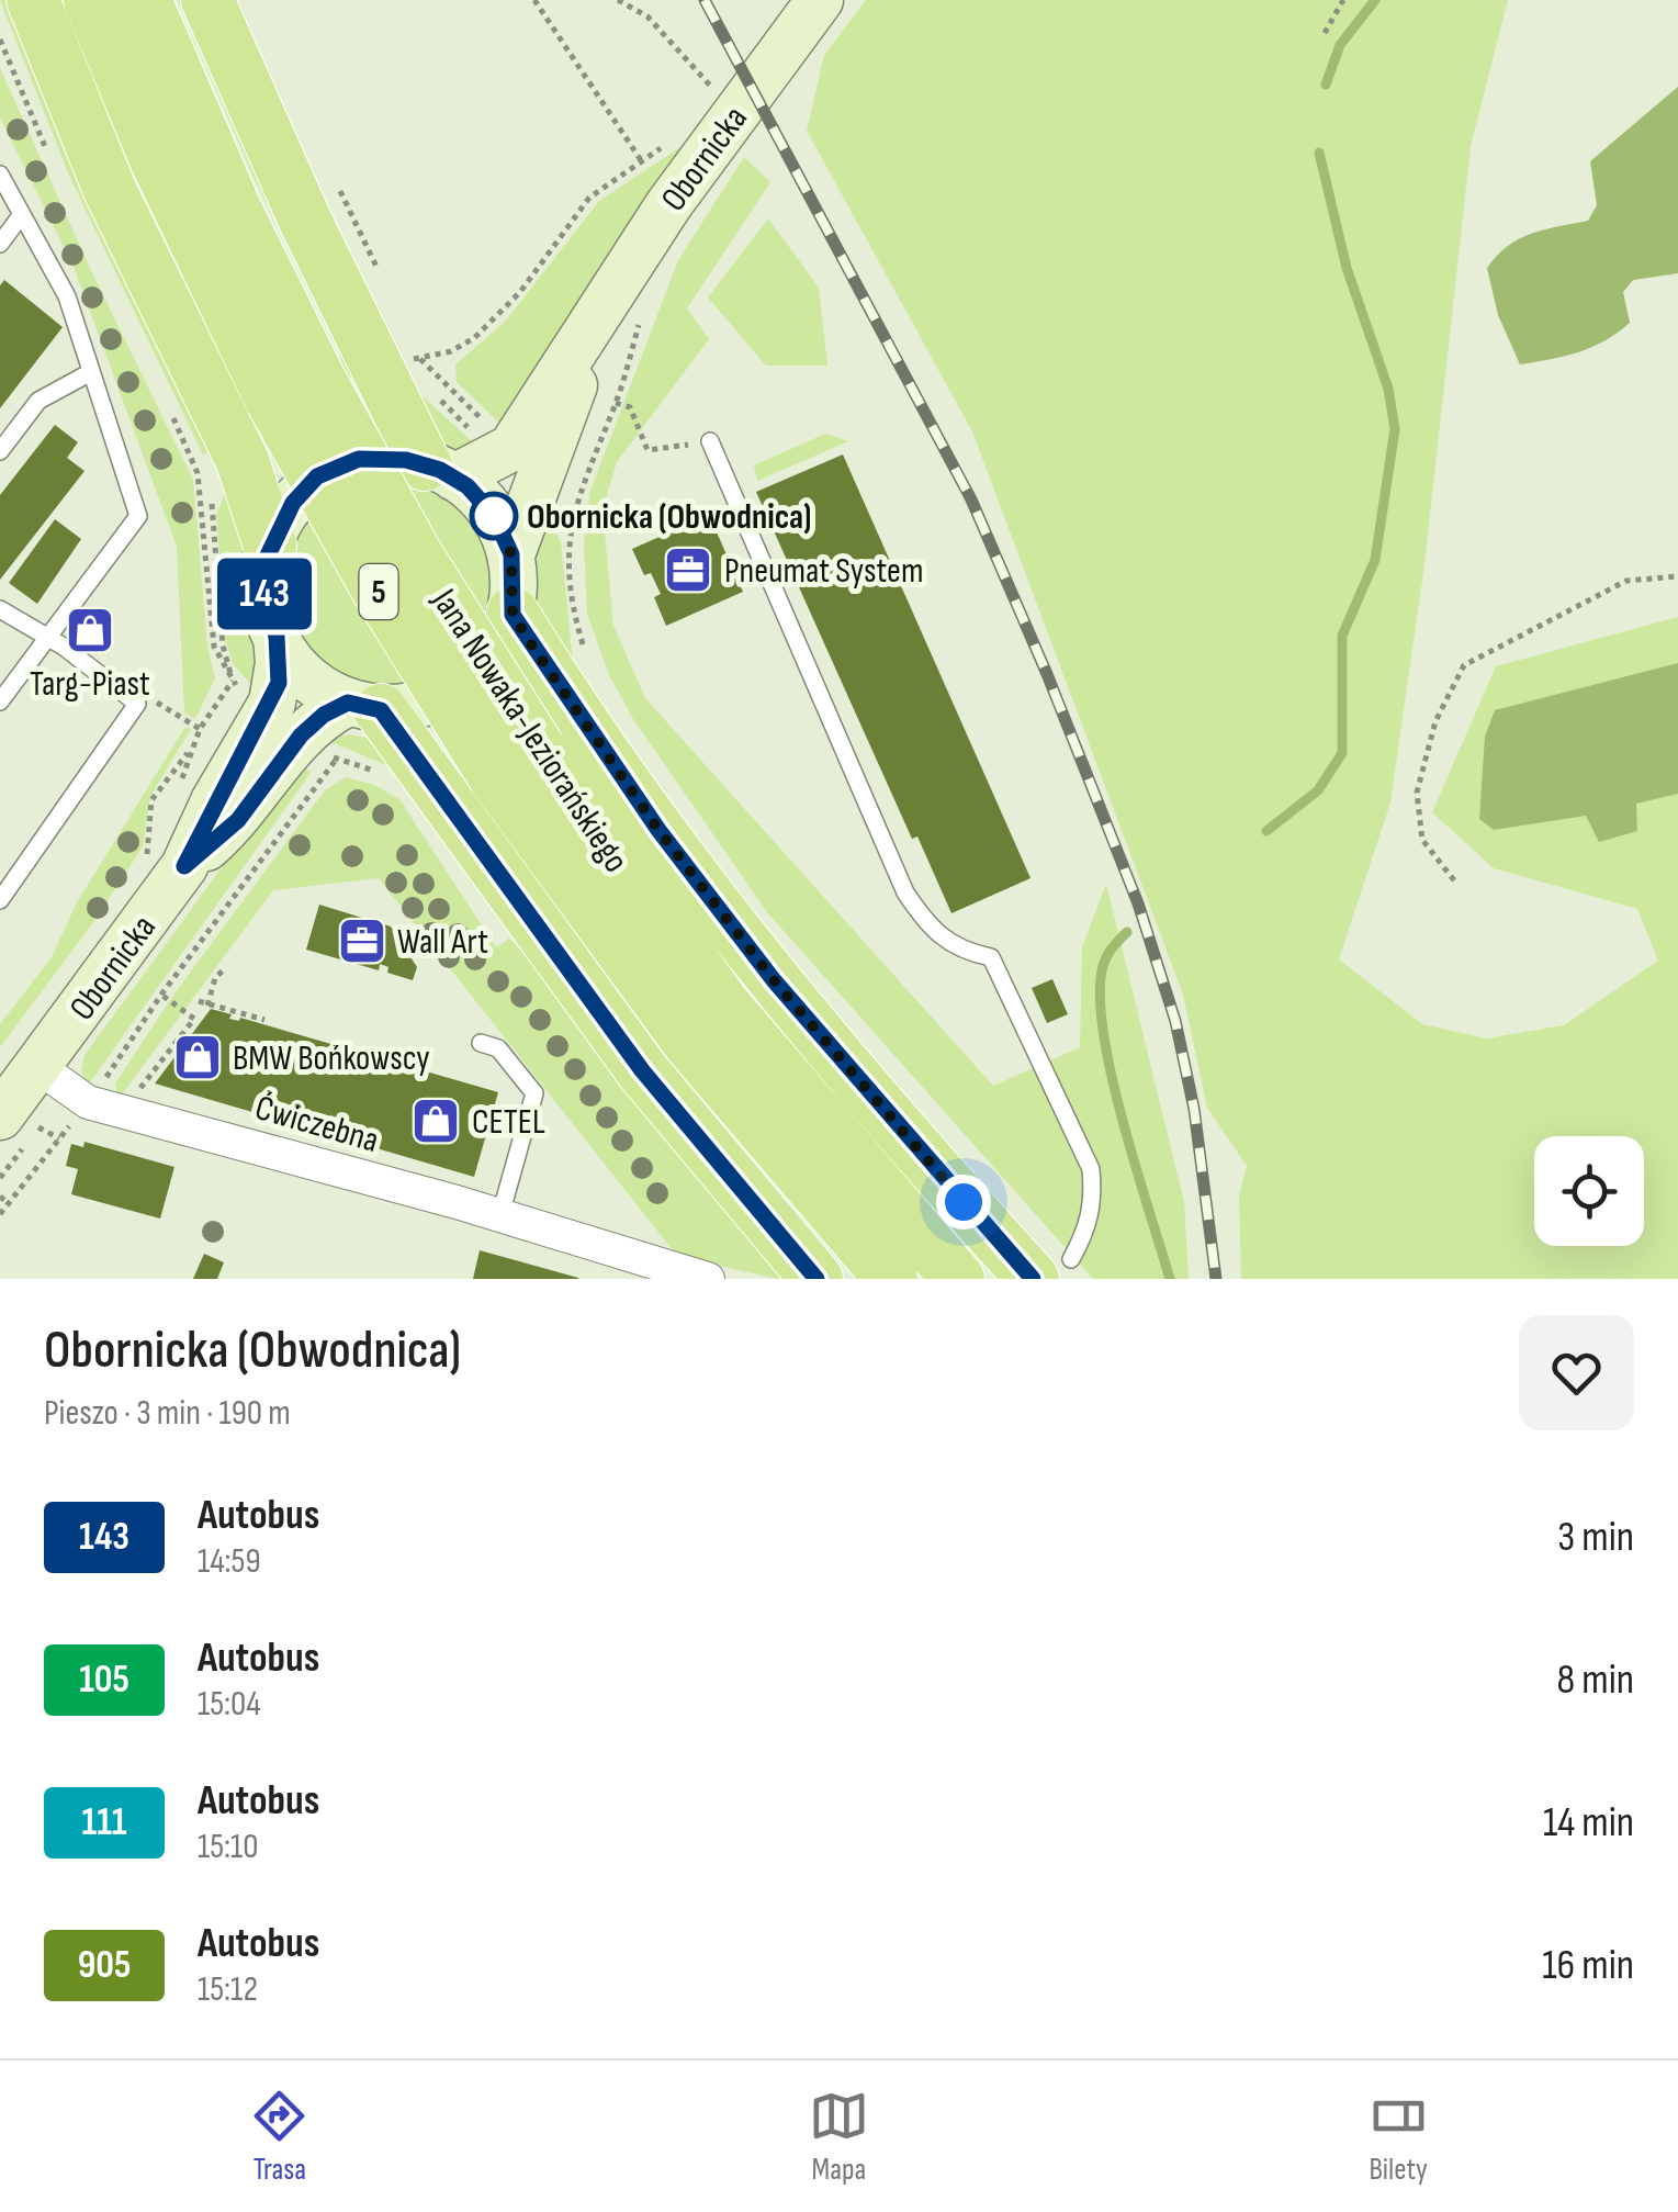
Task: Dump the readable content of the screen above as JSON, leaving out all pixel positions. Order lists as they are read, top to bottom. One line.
{"streets":{"main road":["Obornicka","5","Jana Nowaka-Jeziorańskiego"],"street":["Ćwiczebna"]},"crossings":[["Obornicka","Ćwiczebna"]],"places":{"other":["Obornicka (Obwodnica)"],"office":["Pneumat System","Wall Art"],"shop":["Targ-Piast","BMW Bońkowscy","CETEL"]},"lines":["bus line 143"],"page":{"on_map":"143","heading":["Obornicka (Obwodnica)","Pieszo · 3 min · 190 m"],"list":[{"mark":"143","name":"Autobus","note":"14:59","value":"3 min"},{"mark":"105","name":"Autobus","note":"15:04","value":"8 min"},{"mark":"111","name":"Autobus","note":"15:10","value":"14 min"},{"mark":"905","name":"Autobus","note":"15:12","value":"16 min"}],"tabs":["Trasa","Mapa","Bilety"]}}
